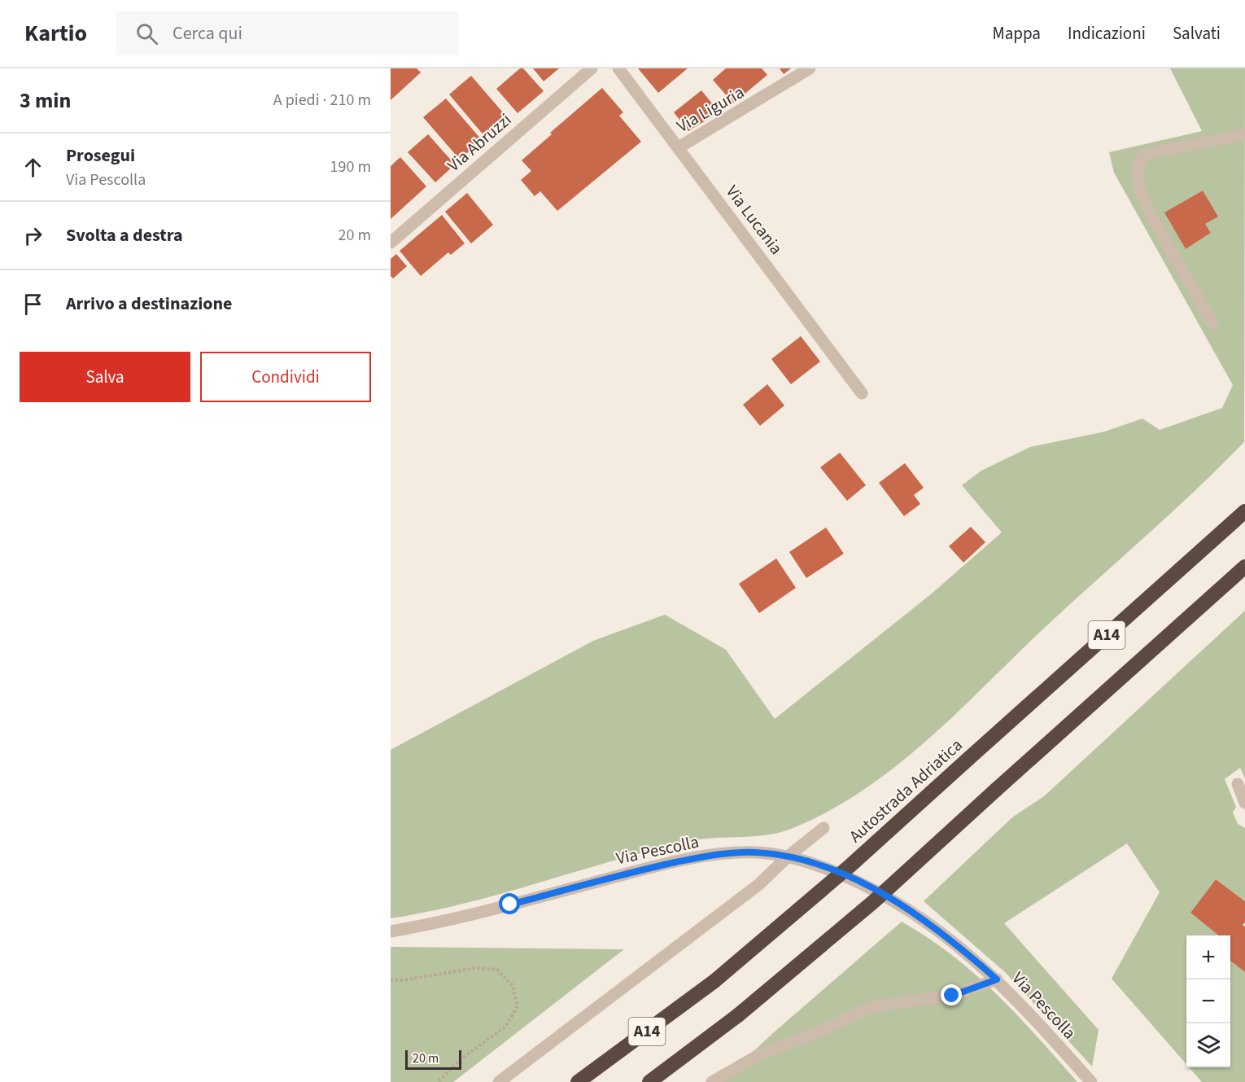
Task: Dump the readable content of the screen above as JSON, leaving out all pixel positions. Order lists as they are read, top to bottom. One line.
{"streets":{"highway":["A14","Autostrada Adriatica"],"street":["Via Liguria","Via Abruzzi","Via Lucania","Via Pescolla"]},"crossings":[["Via Liguria","Via Lucania"]],"scale_bar":"20 m","page":{"header":"Kartio","search":"Cerca qui","nav":["Mappa","Indicazioni","Salvati"],"heading":["3 min","A piedi · 210 m"],"list":[["Prosegui","Via Pescolla","190 m"],["Svolta a destra","20 m"],"Arrivo a destinazione"],"buttons":["Salva","Condividi"],"map_buttons":["+","−"],"scale":"20 m"}}
